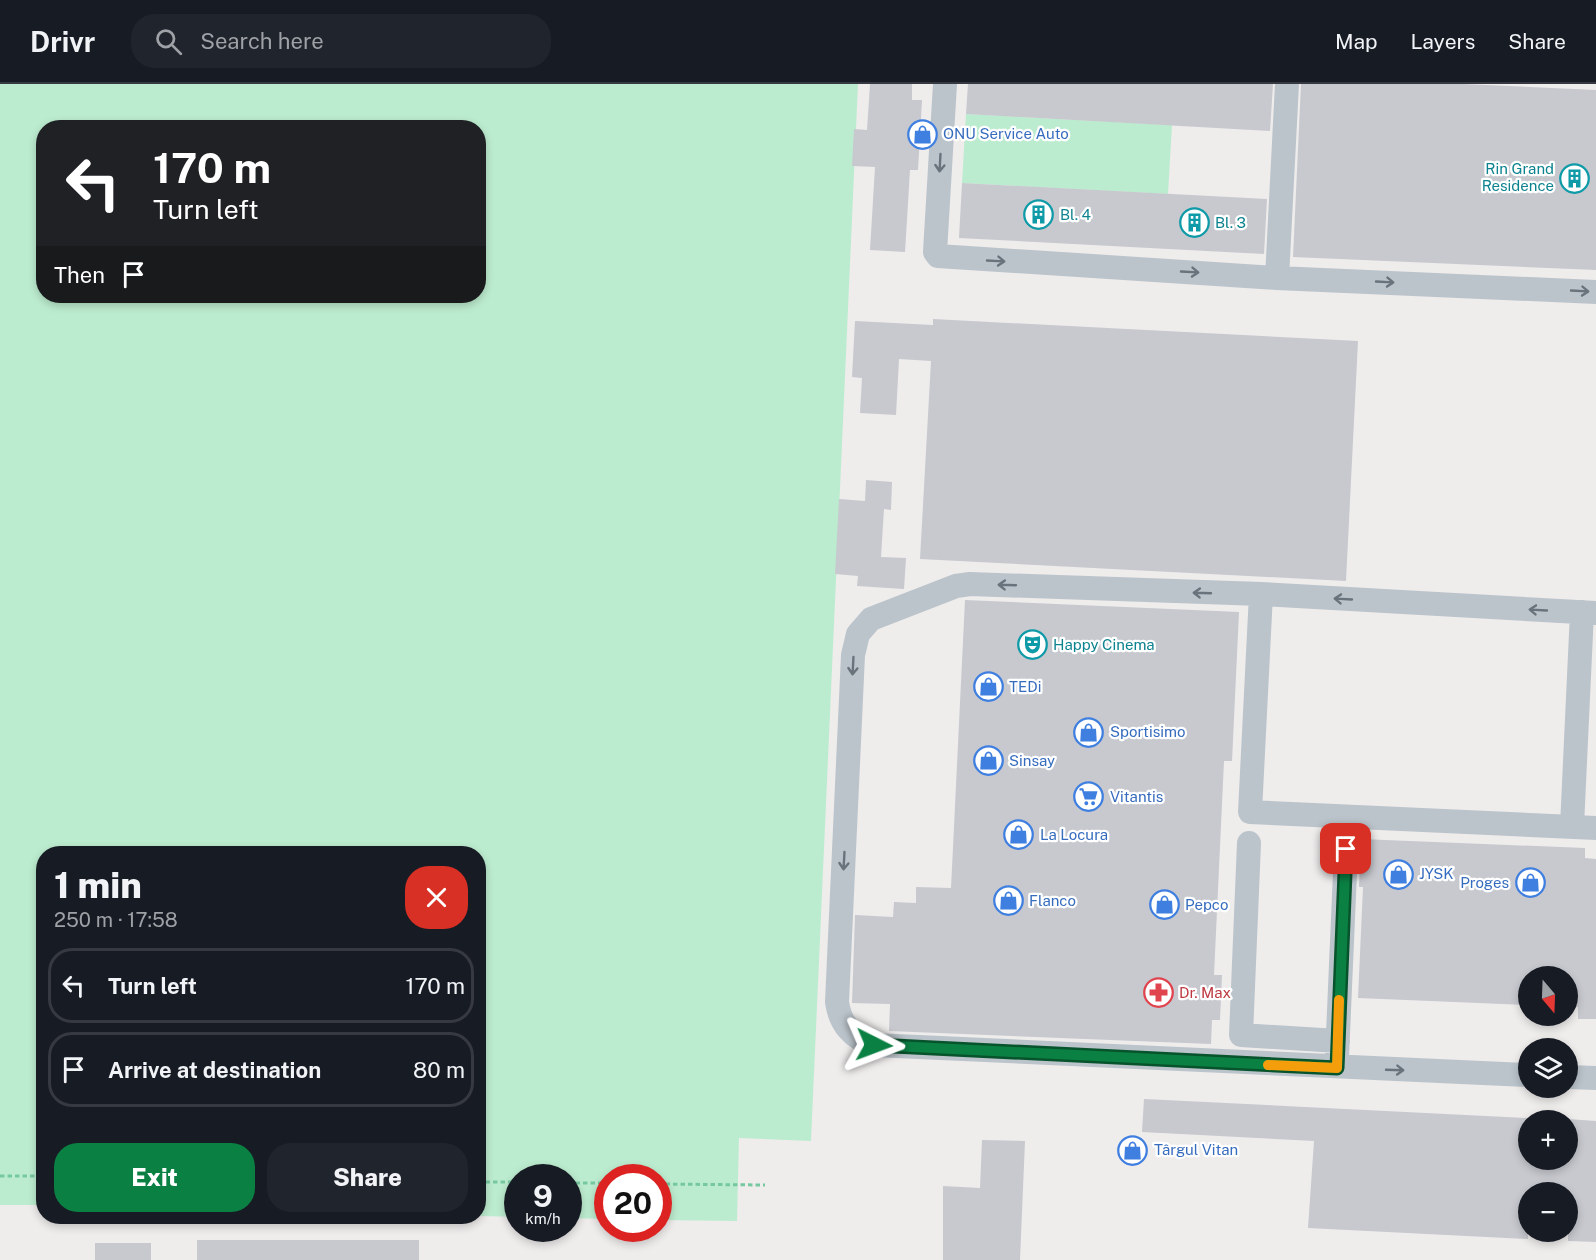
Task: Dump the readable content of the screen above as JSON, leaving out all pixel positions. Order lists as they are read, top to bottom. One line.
{"places":{"shop":["ONU Service Auto","TEDi","Sportisimo","Sinsay","La Locura","JYSK","Proges","Flanco","Pepco","Târgul Vitan"],"building":["Rin Grand Residence","Bl. 4","Bl. 3"],"theatre":["Happy Cinema"],"supermarket":["Vitantis"],"pharmacy":["Dr. Max"]},"north":"bottom","page":{"header":"Drivr","search":"Search here","nav":["Map","Layers","Share"],"turn":["170 m","Turn left"],"then":"Then","heading":["1 min","250 m · 17:58"],"list":[{"name":"Turn left","value":"170 m"},{"name":"Arrive at destination","value":"80 m"}],"map_buttons":["+","−"],"buttons":["Exit","Share"],"speed":"9 km/h","limit":"20"}}
